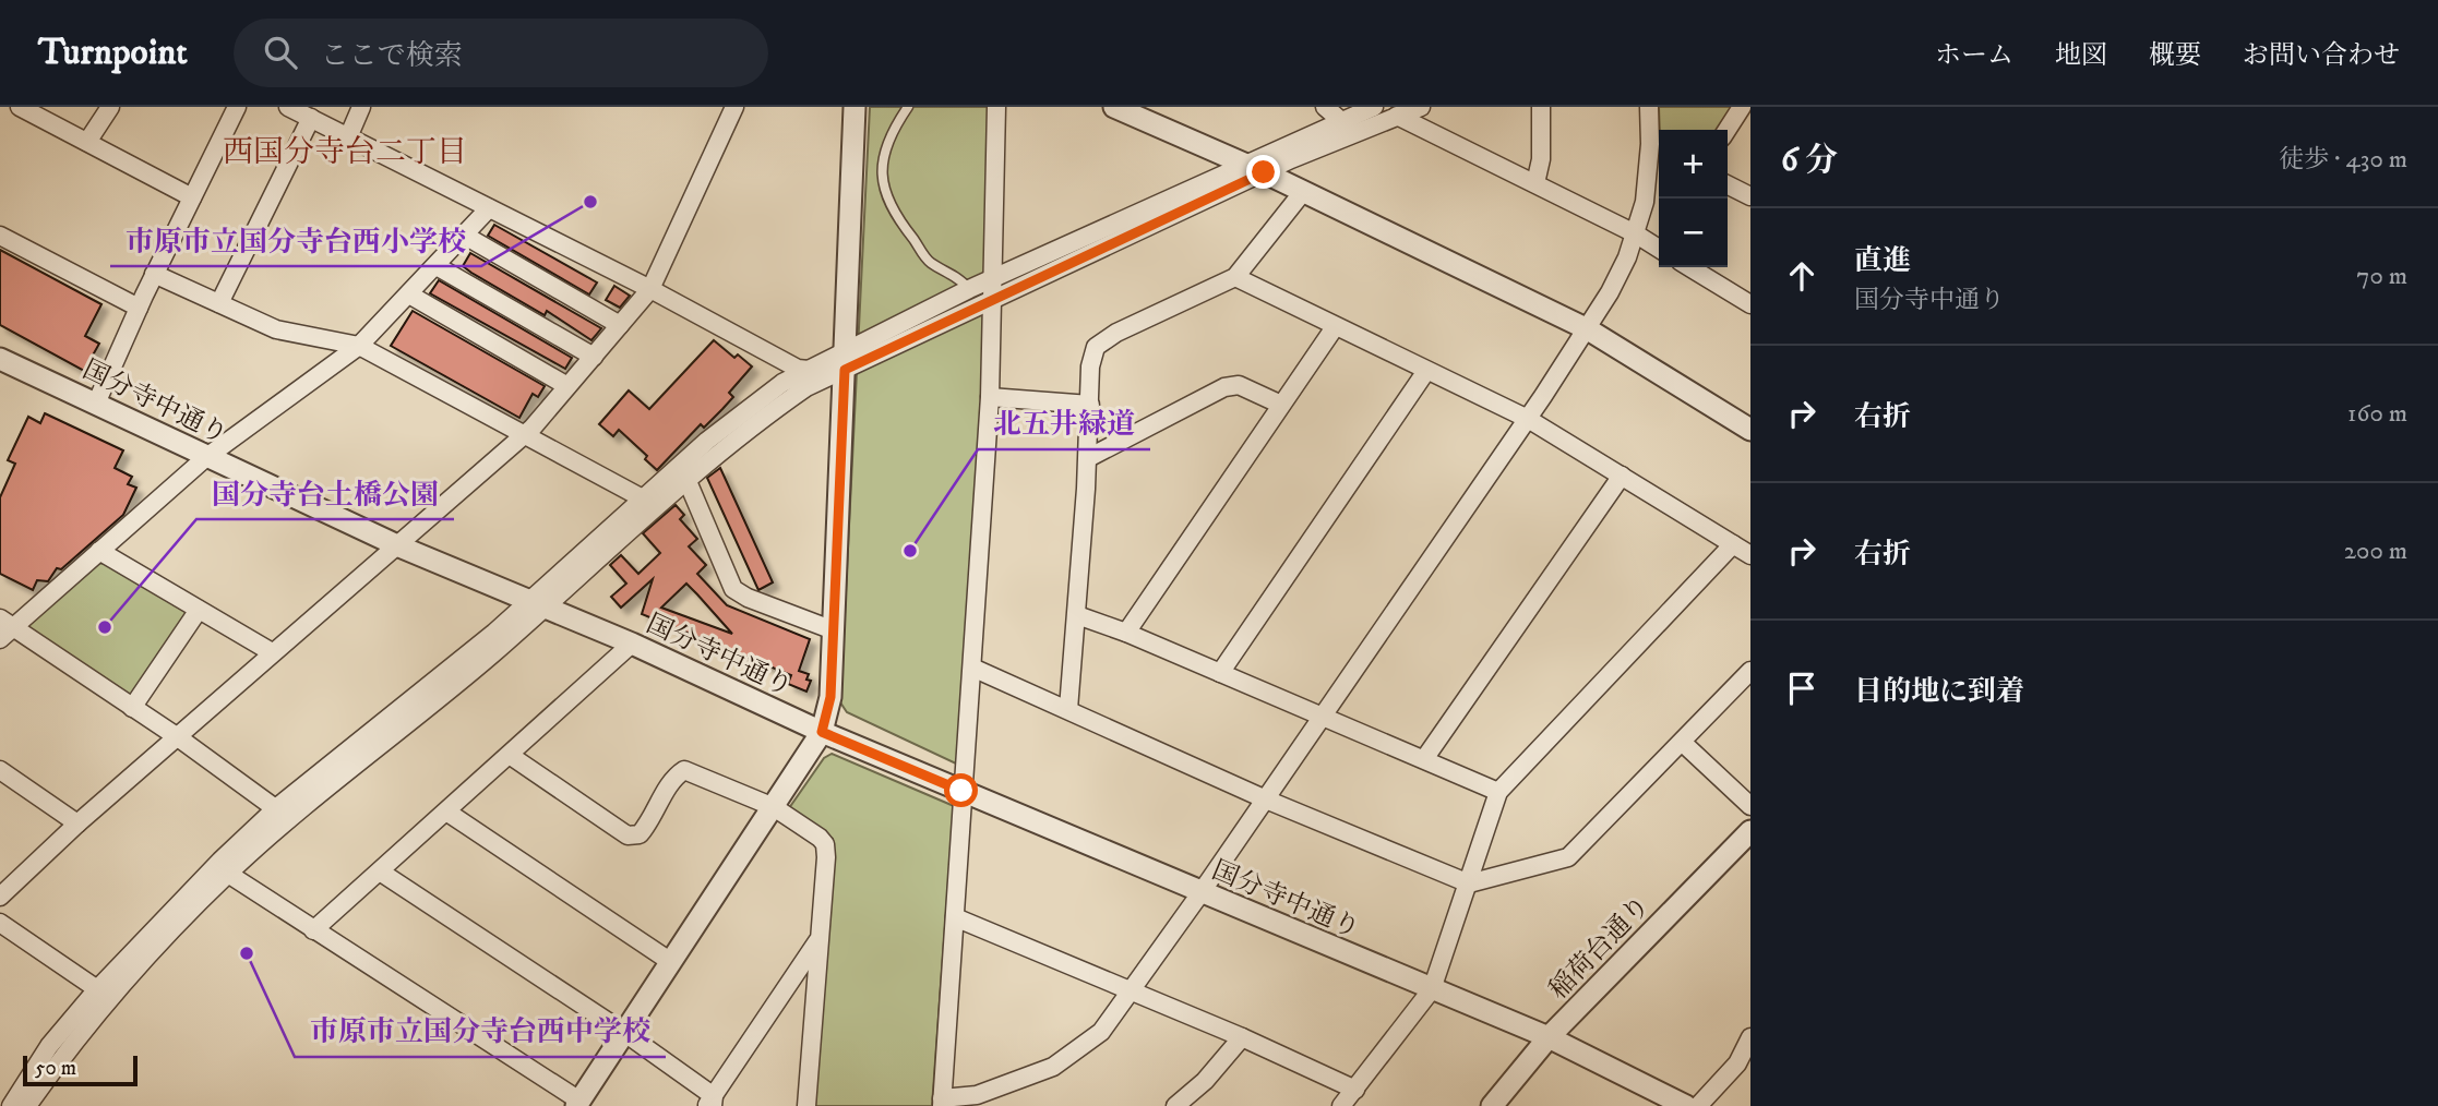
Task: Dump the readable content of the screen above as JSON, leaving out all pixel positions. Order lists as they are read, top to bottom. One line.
{"streets":{"street":["国分寺中通り","稲荷台通り"]},"crossings":[["国分寺中通り","稲荷台通り"]],"districts":["西国分寺台二丁目"],"places":["市原市立国分寺台西小学校","北五井緑道","国分寺台土橋公園","市原市立国分寺台西中学校"],"scale_bar":"50 m","page":{"header":"Turnpoint","search":"ここで検索","nav":["ホーム","地図","概要","お問い合わせ"],"heading":["6 分","徒歩 · 430 m"],"map_buttons":["+","−"],"list":[["直進","国分寺中通り","70 m"],["右折","160 m"],["右折","200 m"],"目的地に到着"],"scale":"50 m"}}
